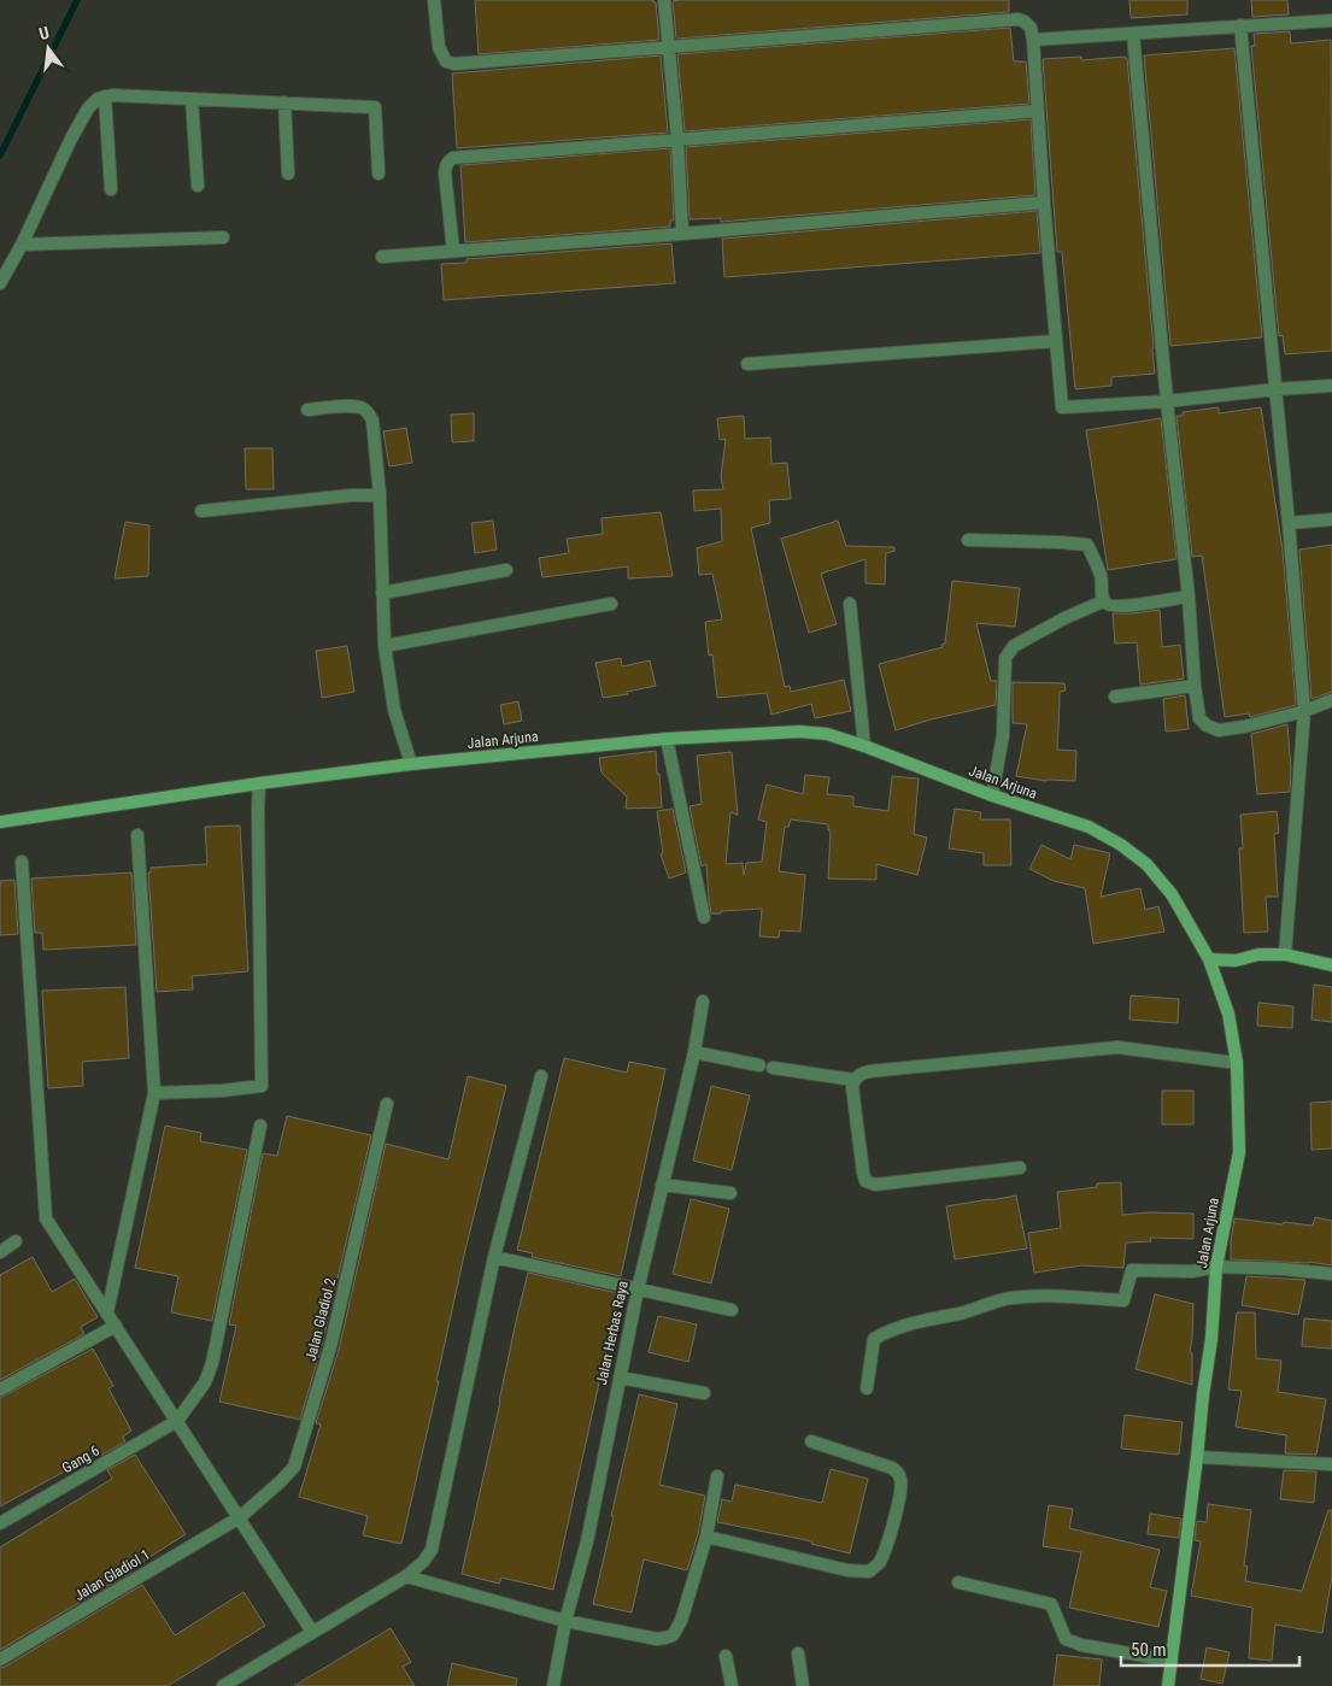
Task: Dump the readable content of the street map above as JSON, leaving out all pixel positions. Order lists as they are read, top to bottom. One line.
{"streets":{"street":["Jalan Arjuna","Jalan Gladiol 2","Jalan Herbas Raya","Gang 6","Jalan Gladiol 1"]},"crossings":[["Jalan Gladiol 2","Jalan Gladiol 1"]],"scale_bar":"50 m","north":"top"}
